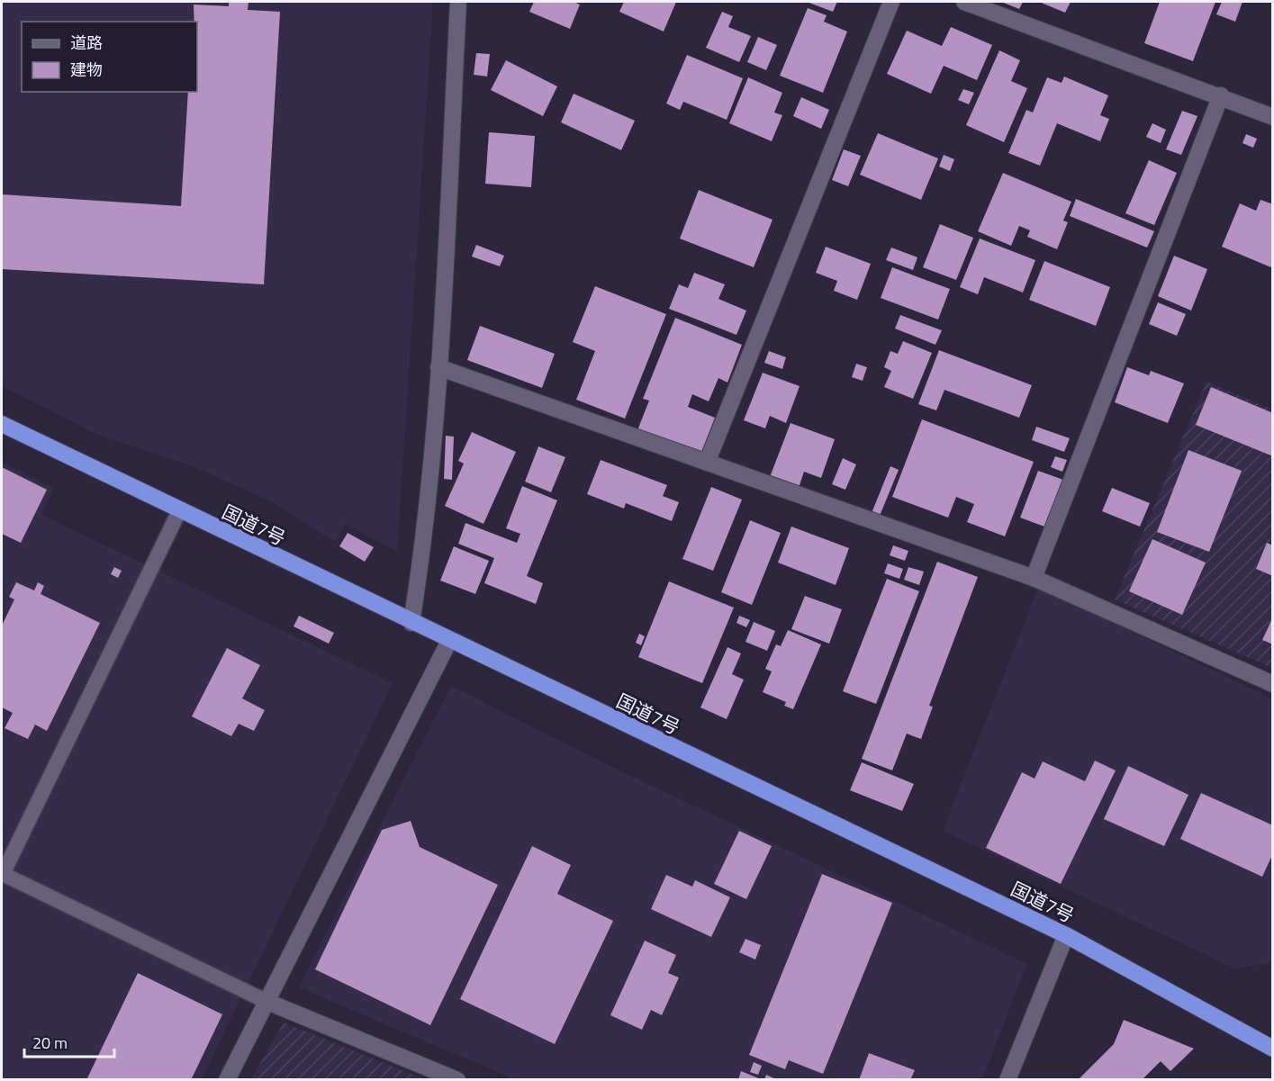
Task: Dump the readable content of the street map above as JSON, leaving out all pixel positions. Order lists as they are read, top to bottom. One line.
{"streets":{"highway":["国道7号"]},"legend":["道路","建物"],"scale_bar":"20 m"}
